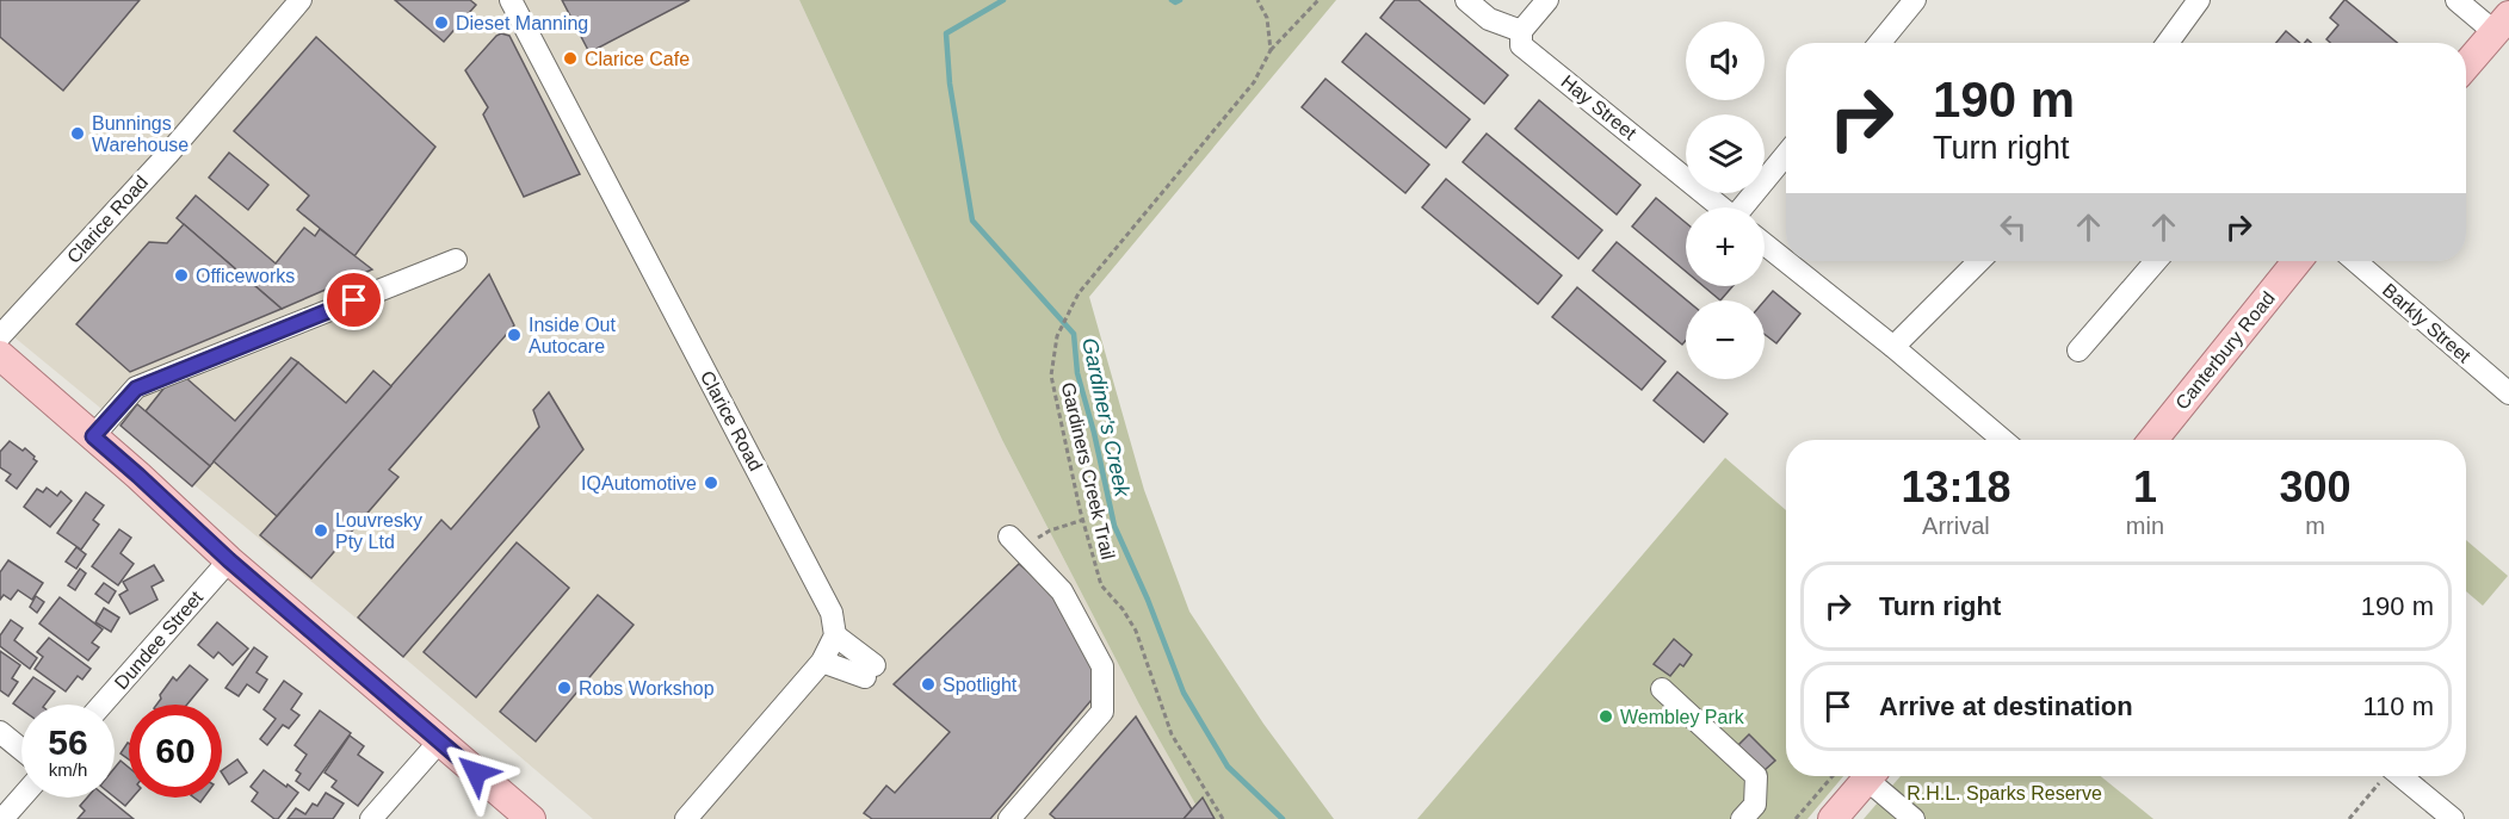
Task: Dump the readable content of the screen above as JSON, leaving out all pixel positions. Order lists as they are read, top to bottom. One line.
{"streets":{"main road":["Canterbury Road"],"street":["Hay Street","Clarice Road","Barkly Street","Dundee Street"],"path":["Gardiners Creek Trail"]},"water":["Gardiner's Creek"],"parks":["R.H.L. Sparks Reserve"],"places":["Dieset Manning","Clarice Cafe","Bunnings Warehouse","Officeworks","Inside Out Autocare","IQAutomotive","Louvresky Pty Ltd","Spotlight","Robs Workshop","Wembley Park"],"page":{"map_buttons":["+","−"],"turn":["190 m","Turn right"],"eta":["13:18","Arrival","1","min","300","m"],"list":[{"name":"Turn right","value":"190 m"},{"name":"Arrive at destination","value":"110 m"}],"speed":"56 km/h","limit":"60"}}
